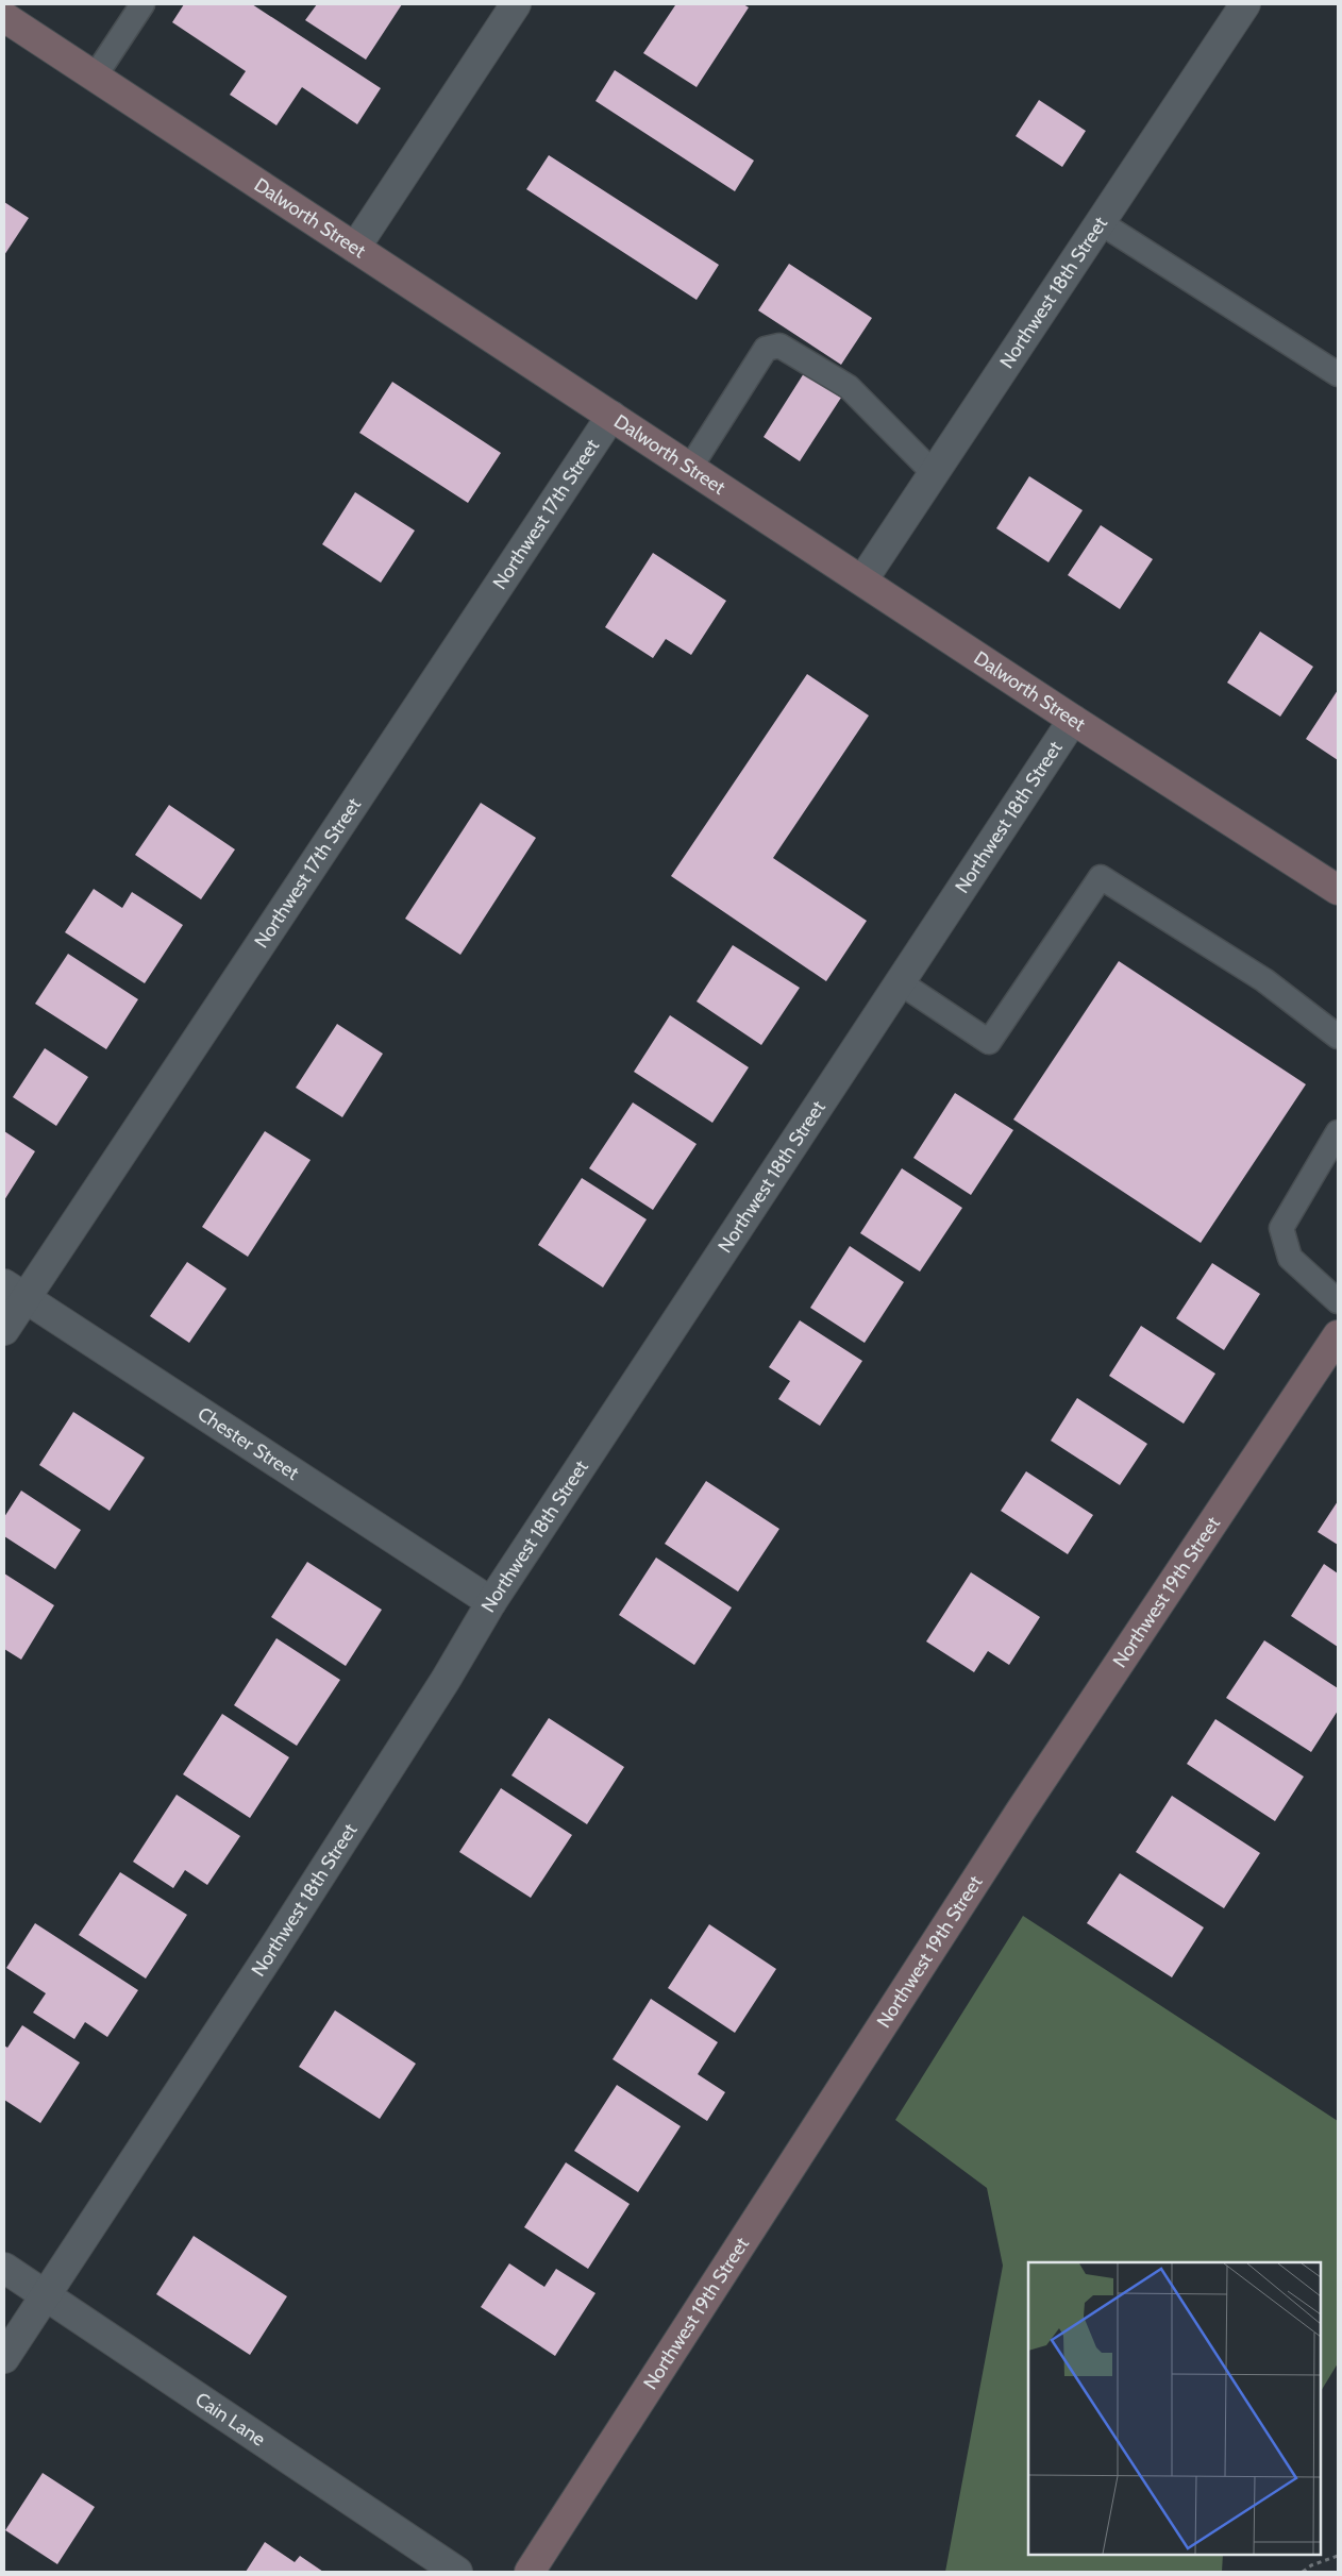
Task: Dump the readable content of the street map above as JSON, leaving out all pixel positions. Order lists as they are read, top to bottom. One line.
{"streets":{"street":["Dalworth Street","Northwest 18th Street","Northwest 17th Street","Chester Street","Northwest 19th Street","Cain Lane"]},"crossings":[["Dalworth Street","Northwest 18th Street"],["Dalworth Street","Northwest 17th Street"],["Northwest 18th Street","Chester Street"],["Northwest 18th Street","Cain Lane"],["Northwest 17th Street","Chester Street"]]}
